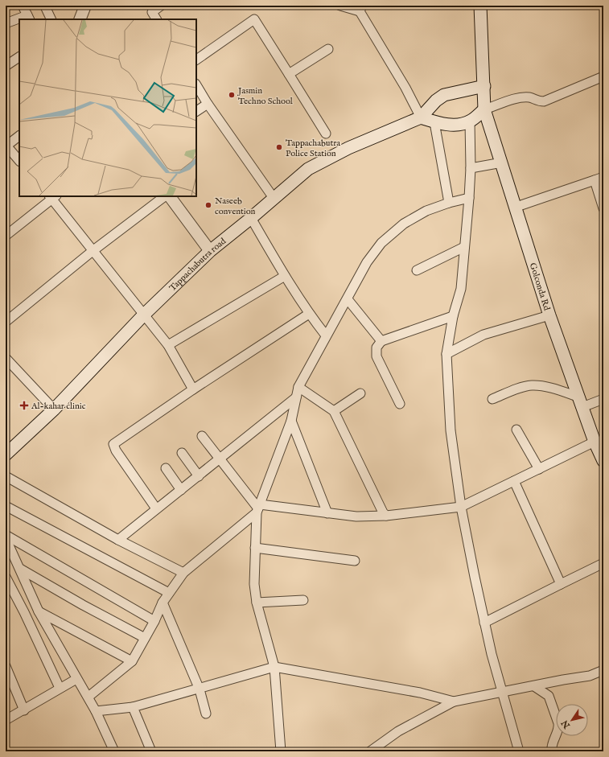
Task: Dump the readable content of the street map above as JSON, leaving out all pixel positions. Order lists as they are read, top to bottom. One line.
{"streets":{"main road":["Tappachabutra road","Golconda Rd"]},"crossings":[["Tappachabutra road","Golconda Rd"]],"places":{"other":["Jasmin Techno School","Tappachabutra Police Station","Naseeb convention"],"health":["Al-kahar clinic"]},"north":"bottom left"}
